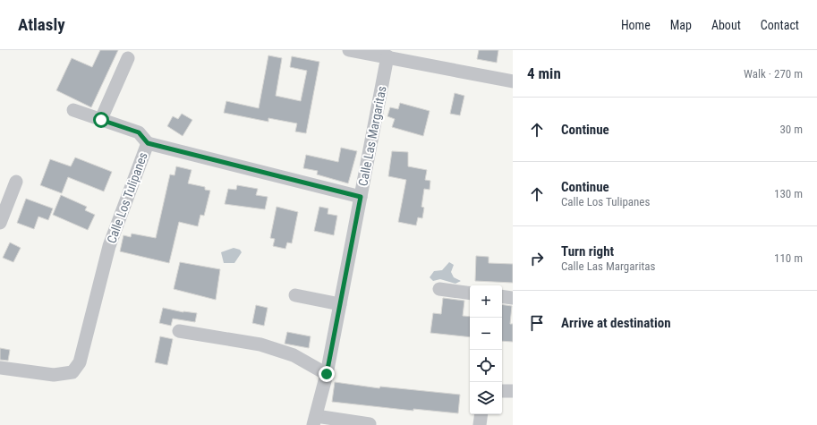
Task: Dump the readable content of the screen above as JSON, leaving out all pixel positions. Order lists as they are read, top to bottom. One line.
{"streets":{"street":["Calle Las Margaritas","Calle Los Tulipanes"]},"crossings":[["Calle Las Margaritas","Calle Los Tulipanes"]],"page":{"header":"Atlasly","nav":["Home","Map","About","Contact"],"heading":["4 min","Walk · 270 m"],"list":[["Continue","30 m"],["Continue","Calle Los Tulipanes","130 m"],["Turn right","Calle Las Margaritas","110 m"],"Arrive at destination"],"map_buttons":["+","−"]}}
